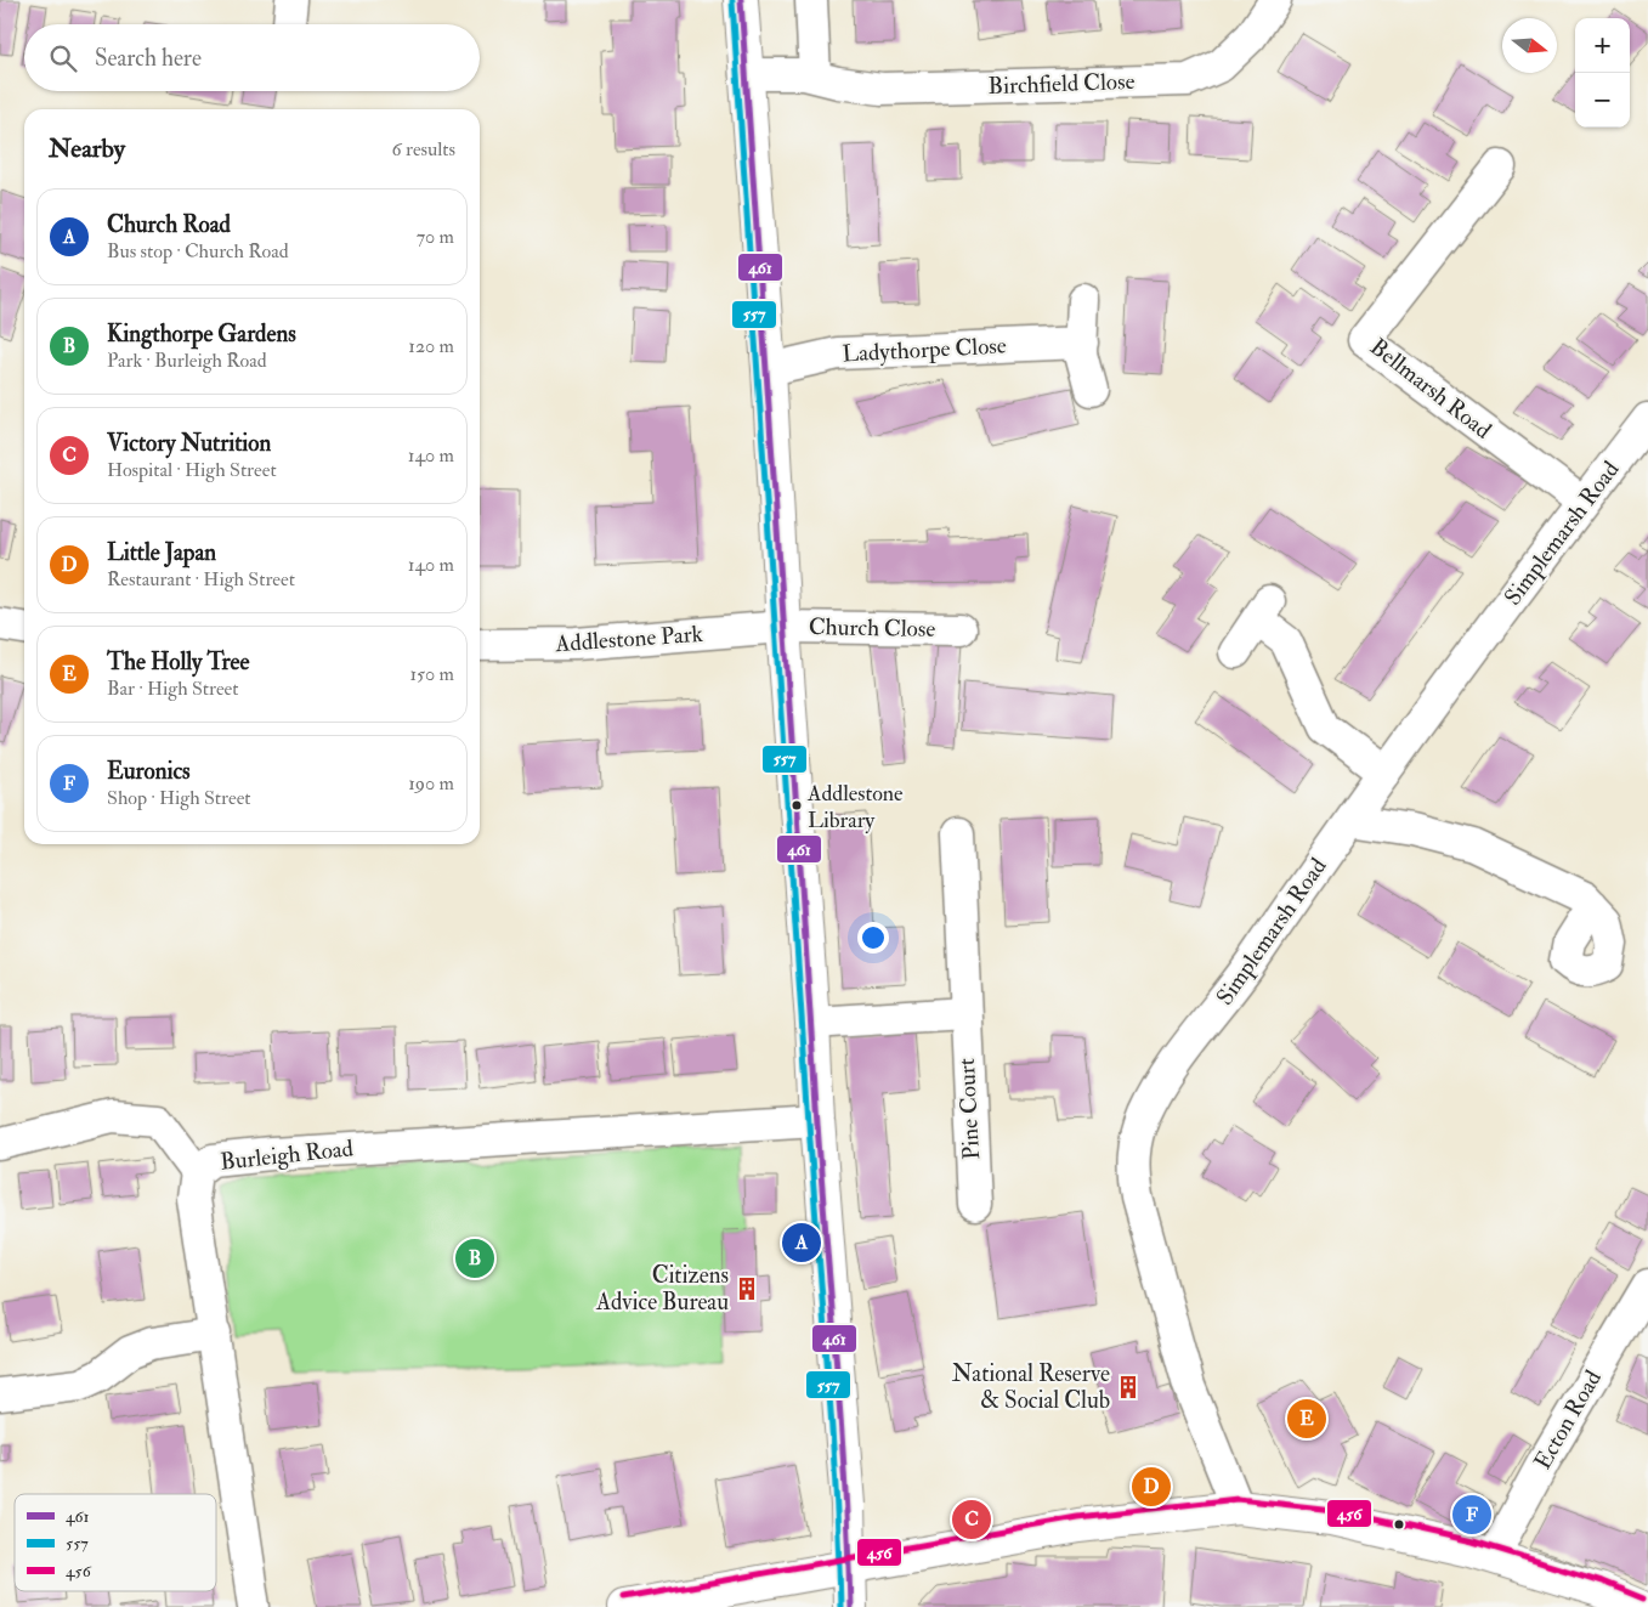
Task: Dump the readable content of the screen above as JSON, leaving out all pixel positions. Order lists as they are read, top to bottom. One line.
{"streets":{"street":["Birchfield Close","Ladythorpe Close","Bellmarsh Road","Simplemarsh Road","Church Close","Addlestone Park","Pine Court","Burleigh Road","Ecton Road"]},"crossings":[["Bellmarsh Road","Simplemarsh Road"],["Church Close","Addlestone Park"]],"places":{"other":["Addlestone Library"],"building":["Citizens Advice Bureau","National Reserve & Social Club"]},"lines":["transit line 461","transit line 557","transit line 456"],"legend":["461","557","456"],"north":"right","page":{"map_buttons":["+","−"],"search":"Search here","heading":["Nearby","6 results"],"list":[{"mark":"A","name":"Church Road","note":"Bus stop · Church Road","value":"70 m"},{"mark":"B","name":"Kingthorpe Gardens","note":"Park · Burleigh Road","value":"120 m"},{"mark":"C","name":"Victory Nutrition","note":"Hospital · High Street","value":"140 m"},{"mark":"D","name":"Little Japan","note":"Restaurant · High Street","value":"140 m"},{"mark":"E","name":"The Holly Tree","note":"Bar · High Street","value":"150 m"},{"mark":"F","name":"Euronics","note":"Shop · High Street","value":"190 m"}],"pins":["A","B","E","D","F","C"]}}
